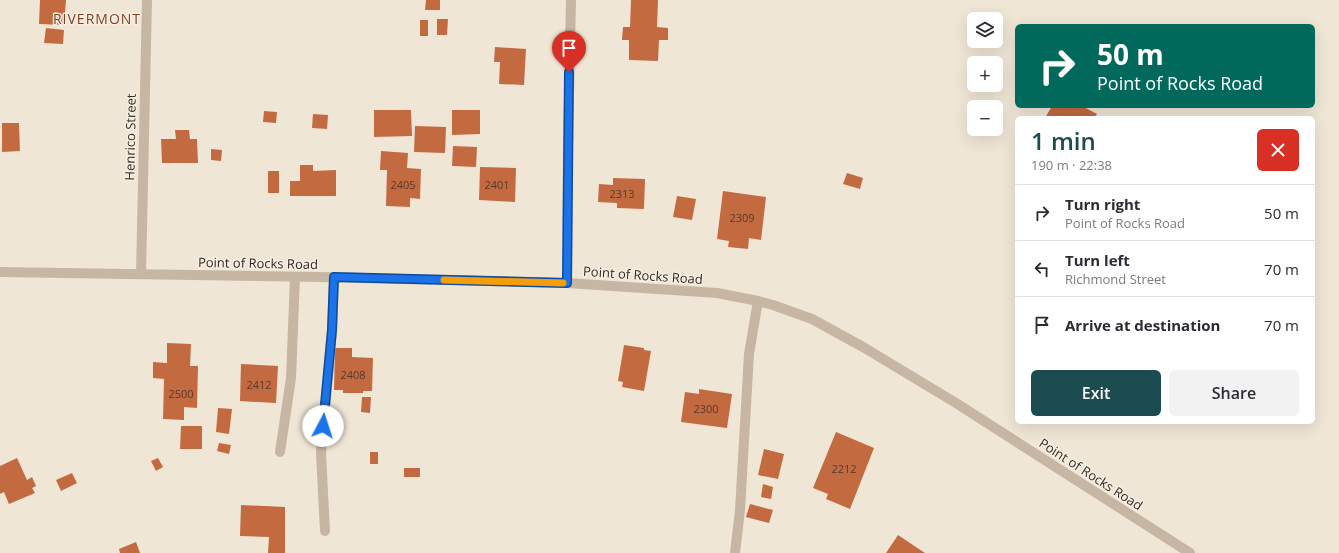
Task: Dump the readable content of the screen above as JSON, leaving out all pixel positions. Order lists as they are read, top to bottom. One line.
{"streets":{"street":["Henrico Street","Point of Rocks Road"]},"crossings":[["Henrico Street","Point of Rocks Road"]],"districts":["RIVERMONT"],"house_numbers":["2405","2401","2313","2309","2408","2412","2500","2300","2212"],"page":{"map_buttons":["+","−"],"turn":["50 m","Point of Rocks Road"],"heading":["1 min","190 m · 22:38"],"list":[{"name":"Turn right","note":"Point of Rocks Road","value":"50 m"},{"name":"Turn left","note":"Richmond Street","value":"70 m"},{"name":"Arrive at destination","value":"70 m"}],"buttons":["Exit","Share"]}}
